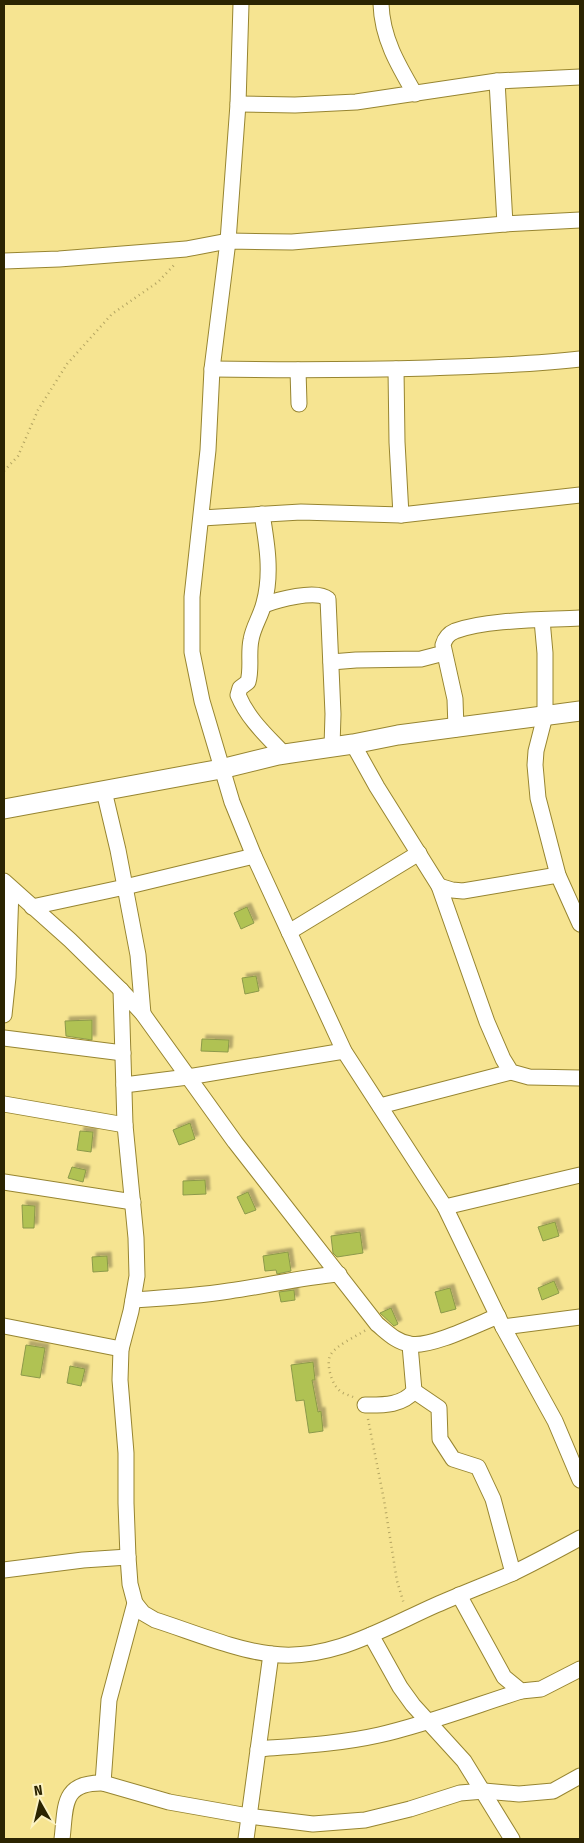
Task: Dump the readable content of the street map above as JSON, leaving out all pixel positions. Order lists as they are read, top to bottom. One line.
{"north":"top"}
